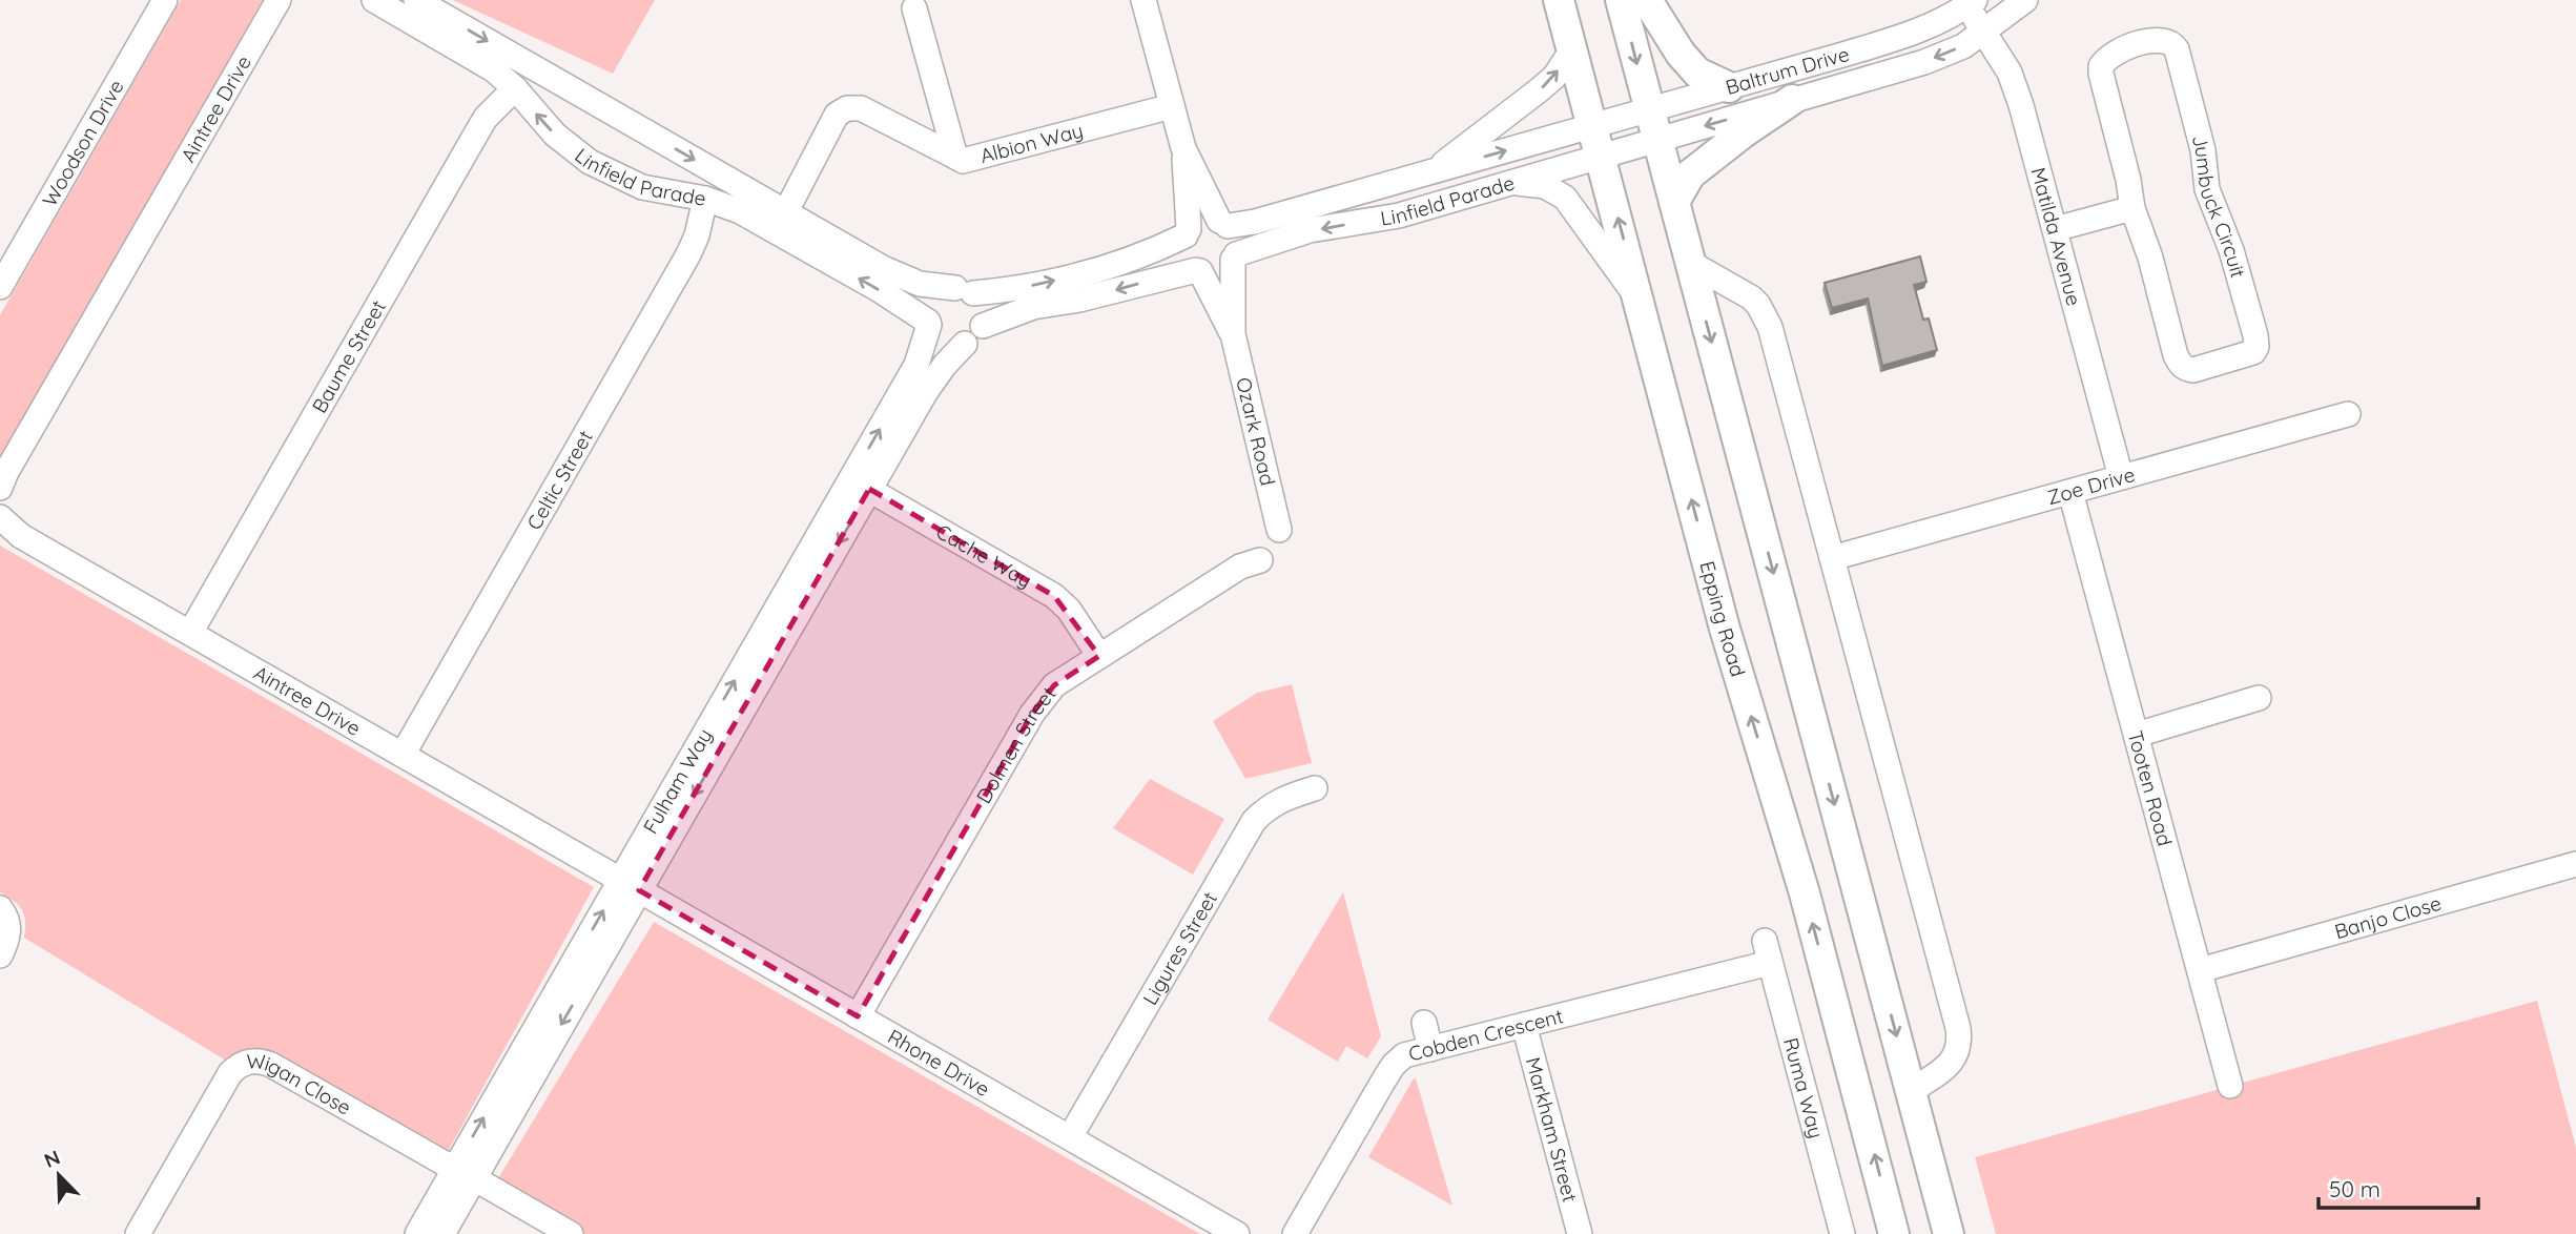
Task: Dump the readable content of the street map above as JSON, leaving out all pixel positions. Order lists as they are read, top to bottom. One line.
{"streets":{"main road":["Epping Road"],"street":["Baltrum Drive","Aintree Drive","Albion Way","Woodson Drive","Linfield Parade","Jumbuck Circuit","Matilda Avenue","Baume Street","Ozark Road","Celtic Street","Zoe Drive","Cache Way","Dolmen Street","Fulham Way","Tooten Road","Banjo Close","Ligures Street","Cobden Crescent","Rhone Drive","Ruma Way","Wigan Close","Markham Street"]},"crossings":[["Baltrum Drive","Linfield Parade"],["Baltrum Drive","Matilda Avenue"],["Baltrum Drive","Epping Road"],["Aintree Drive","Baume Street"],["Aintree Drive","Celtic Street"],["Aintree Drive","Fulham Way"],["Aintree Drive","Rhone Drive"],["Linfield Parade","Baume Street"],["Linfield Parade","Celtic Street"],["Linfield Parade","Epping Road"],["Linfield Parade","Fulham Way"],["Matilda Avenue","Zoe Drive"],["Zoe Drive","Tooten Road"],["Cache Way","Dolmen Street"],["Cache Way","Fulham Way"],["Dolmen Street","Rhone Drive"],["Fulham Way","Rhone Drive"],["Fulham Way","Wigan Close"],["Tooten Road","Banjo Close"],["Ligures Street","Rhone Drive"],["Cobden Crescent","Ruma Way"],["Cobden Crescent","Markham Street"]],"scale_bar":"50 m","north":"top left"}
